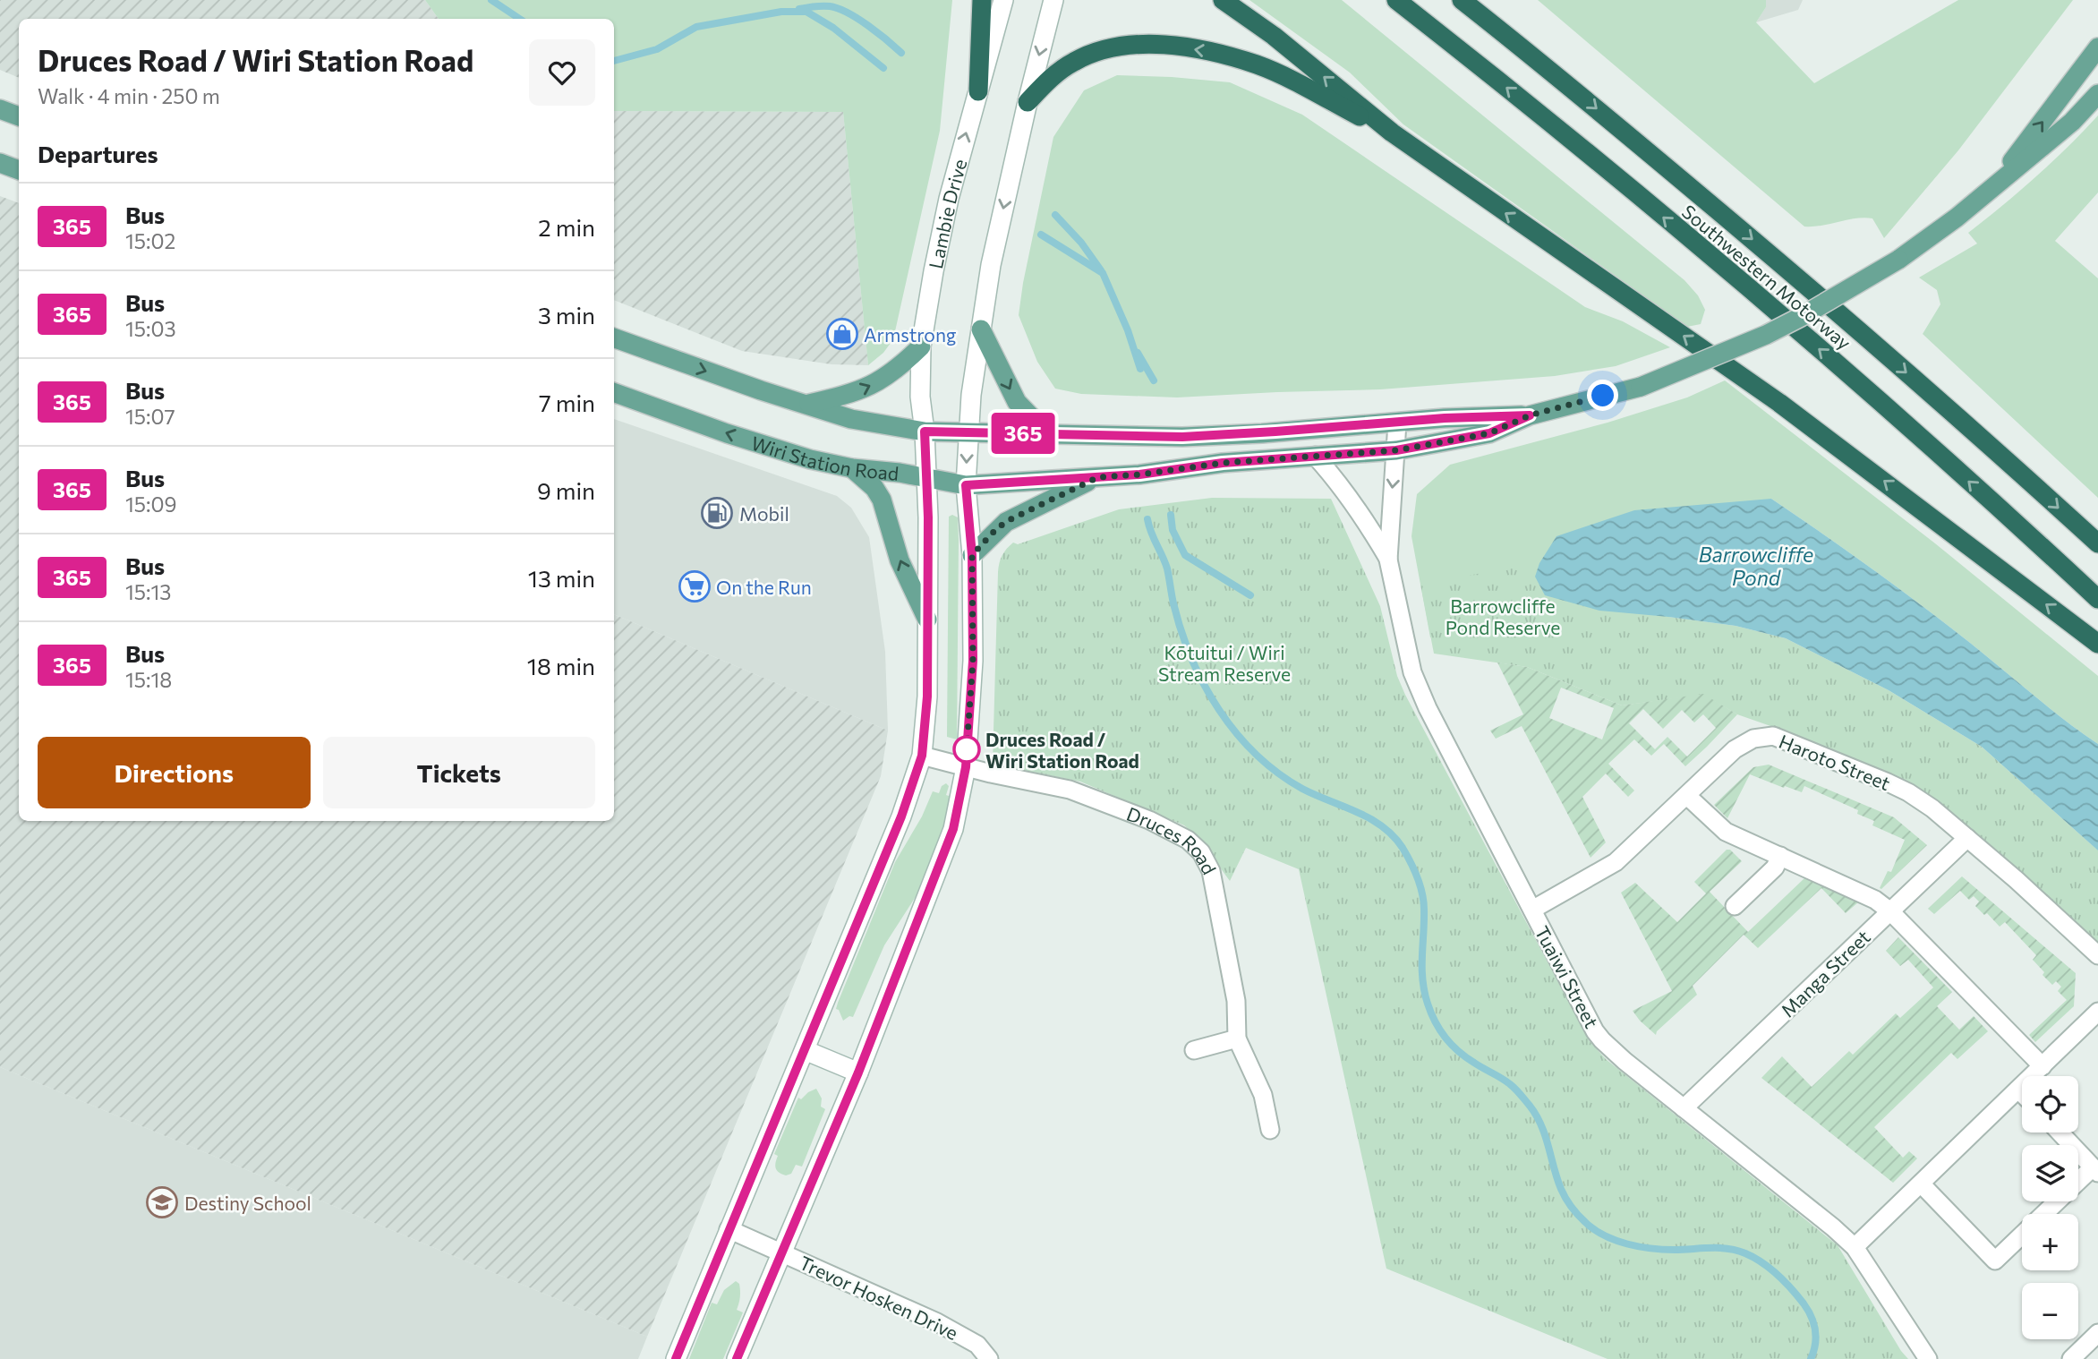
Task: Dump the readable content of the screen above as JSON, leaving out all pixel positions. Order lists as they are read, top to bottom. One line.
{"streets":{"highway":["Southwestern Motorway"],"main road":["Lambie Drive","Wiri Station Road"],"street":["Haroto Street","Druces Road","Manga Street","Tuaiwi Street","Trevor Hosken Drive"]},"crossings":[["Lambie Drive","Wiri Station Road"],["Wiri Station Road","Tuaiwi Street"],["Haroto Street","Manga Street"],["Haroto Street","Tuaiwi Street"],["Manga Street","Tuaiwi Street"]],"water":["Barrowcliffe Pond"],"parks":["Barrowcliffe Pond Reserve","Kōtuitui / Wiri Stream Reserve"],"places":{"shop":["Armstrong"],"fuel station":["Mobil"],"supermarket":["On the Run"],"other":["Druces Road / Wiri Station Road"],"school or university":["Destiny School"]},"lines":["bus line 365"],"page":{"on_map":"365","heading":[["Druces Road / Wiri Station Road","Walk · 4 min · 250 m"],"Departures"],"list":[{"mark":"365","name":"Bus","note":"15:02","value":"2 min"},{"mark":"365","name":"Bus","note":"15:03","value":"3 min"},{"mark":"365","name":"Bus","note":"15:07","value":"7 min"},{"mark":"365","name":"Bus","note":"15:09","value":"9 min"},{"mark":"365","name":"Bus","note":"15:13","value":"13 min"},{"mark":"365","name":"Bus","note":"15:18","value":"18 min"}],"buttons":["Directions","Tickets"],"map_buttons":["+","−"]}}
